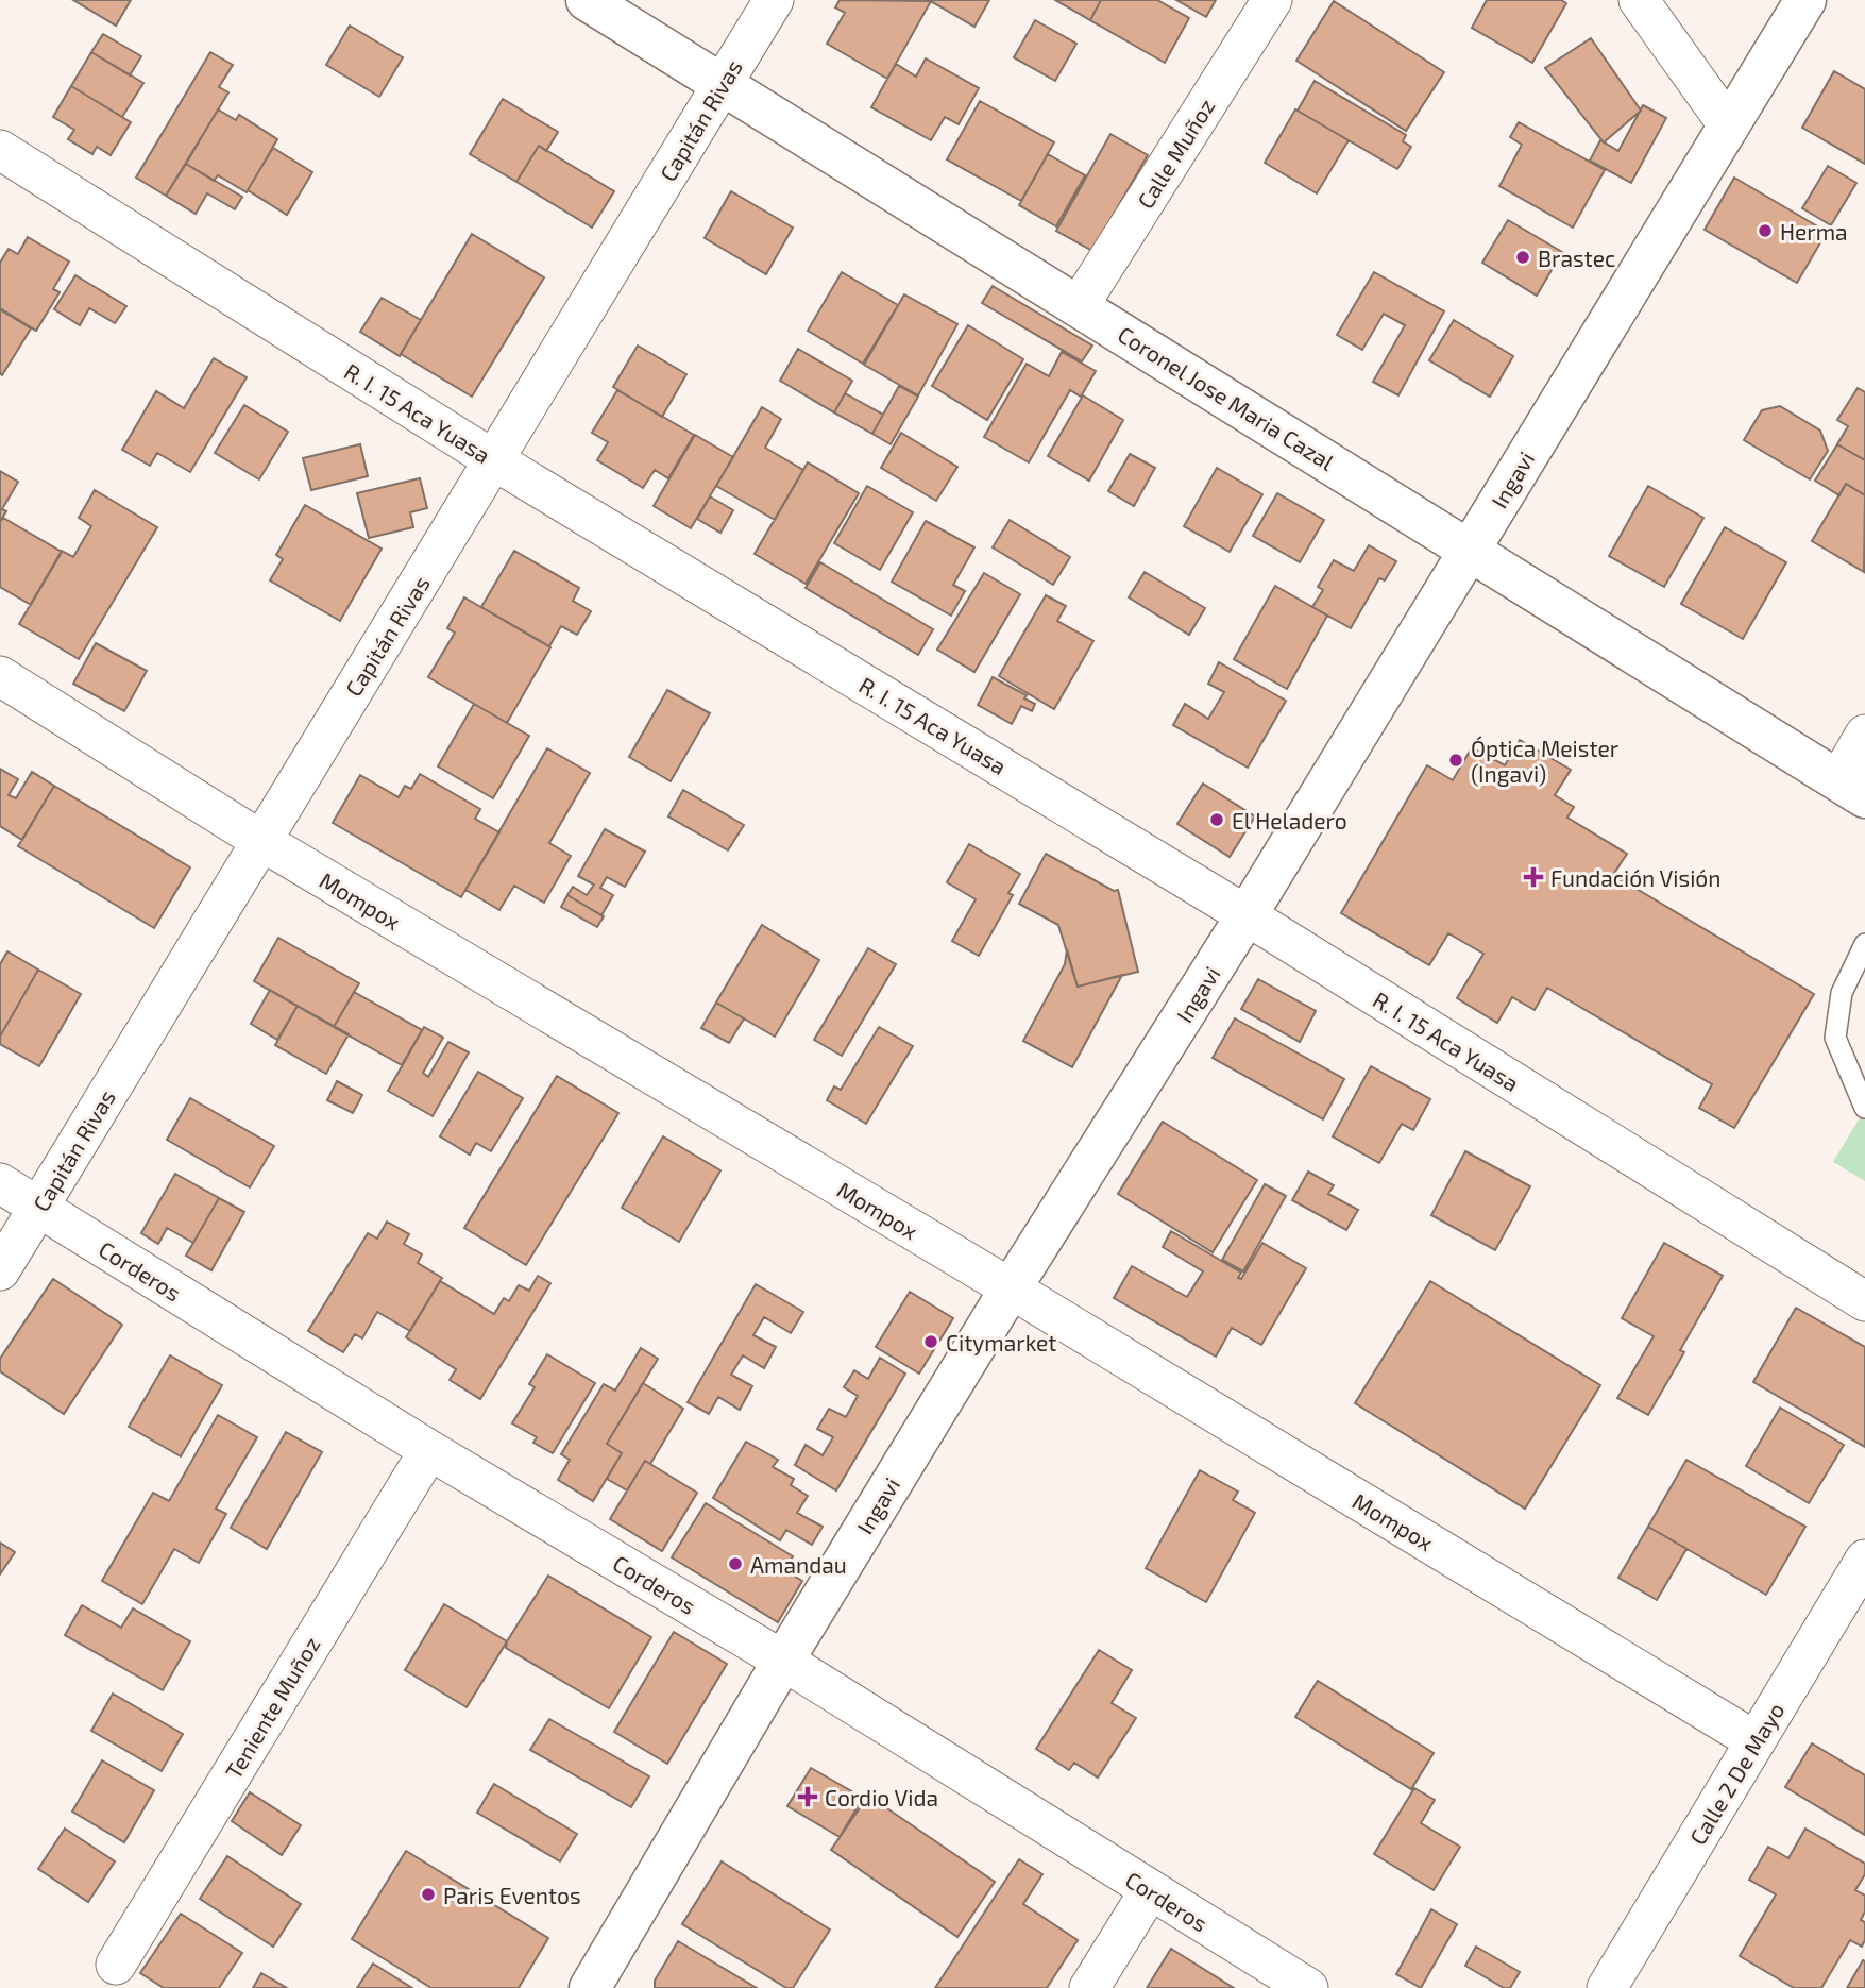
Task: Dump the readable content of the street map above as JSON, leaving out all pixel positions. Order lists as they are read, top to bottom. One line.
{"streets":{"main road":["Coronel Jose Maria Cazal","Ingavi"],"street":["Capitán Rivas","Calle Muñoz","R. I. 15 Aca Yuasa","Mompox","Corderos","Teniente Muñoz","Calle 2 De Mayo"]},"crossings":[["Capitán Rivas","Coronel Jose Maria Cazal"],["Capitán Rivas","R. I. 15 Aca Yuasa"],["Capitán Rivas","Mompox"],["Capitán Rivas","Corderos"],["Calle Muñoz","Coronel Jose Maria Cazal"],["Coronel Jose Maria Cazal","Ingavi"],["R. I. 15 Aca Yuasa","Ingavi"],["Ingavi","Mompox"],["Ingavi","Corderos"],["Mompox","Calle 2 De Mayo"],["Corderos","Teniente Muñoz"]],"places":{"other":["Herma","Brastec","Óptica Meister (Ingavi)","El Heladero","Citymarket","Amandau","Paris Eventos"],"health":["Fundación Visión","Cordio Vida"]}}
